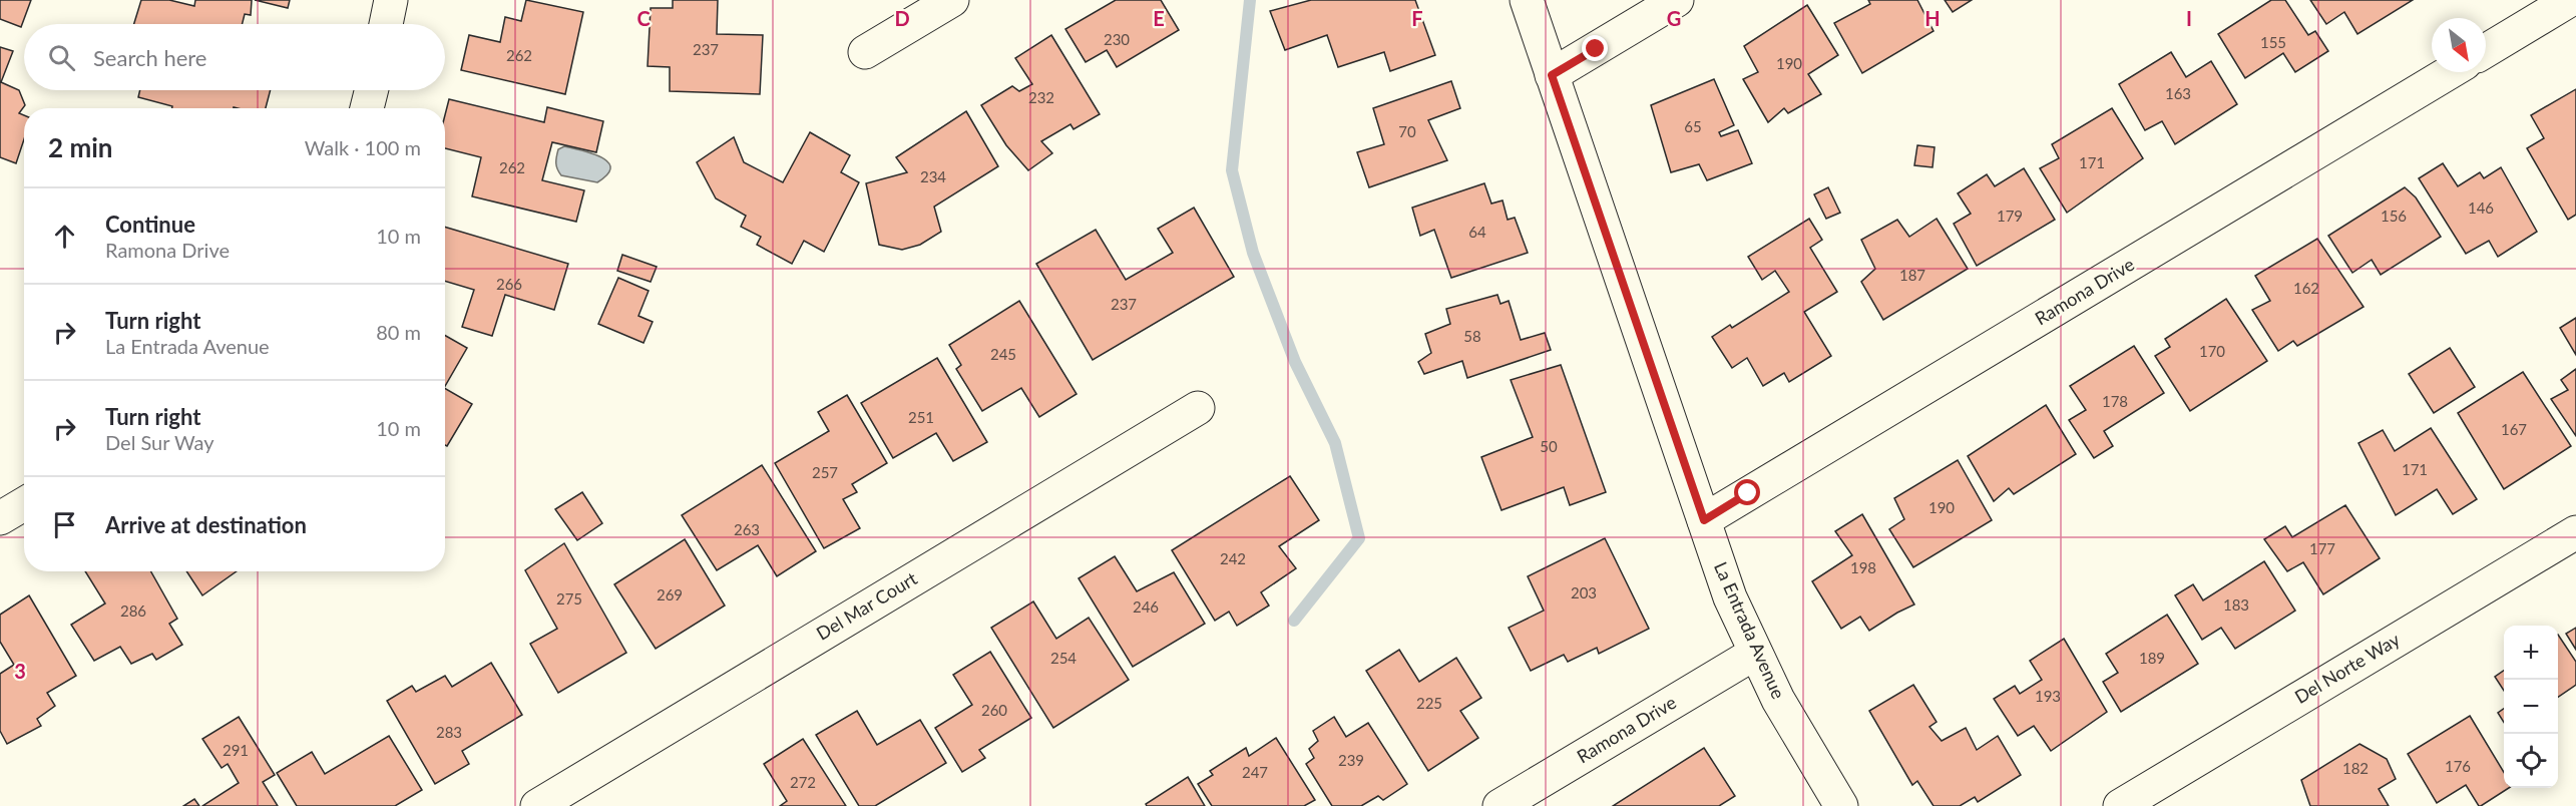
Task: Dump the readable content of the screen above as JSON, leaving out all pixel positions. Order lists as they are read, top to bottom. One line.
{"streets":{"street":["Ramona Drive","Del Mar Court","La Entrada Avenue","Del Norte Way"]},"crossings":[["Ramona Drive","La Entrada Avenue"]],"house_numbers":["230","155","237","262","190","163","232","65","70","171","262","234","146","179","156","64","187","266","162","237","58","170","245","178","251","167","50","171","257","190","263","177","242","198","203","269","275","183","246","286","254","189","193","225","260","283","291","239","176","182","247","272"],"north":"bottom right","page":{"search":"Search here","heading":["2 min","Walk · 100 m"],"list":[["Continue","Ramona Drive","10 m"],["Turn right","La Entrada Avenue","80 m"],["Turn right","Del Sur Way","10 m"],"Arrive at destination"],"map_buttons":["+","−"]},"grid":{"columns":["C","D","E","F","G","H","I"],"rows":["3"]}}
